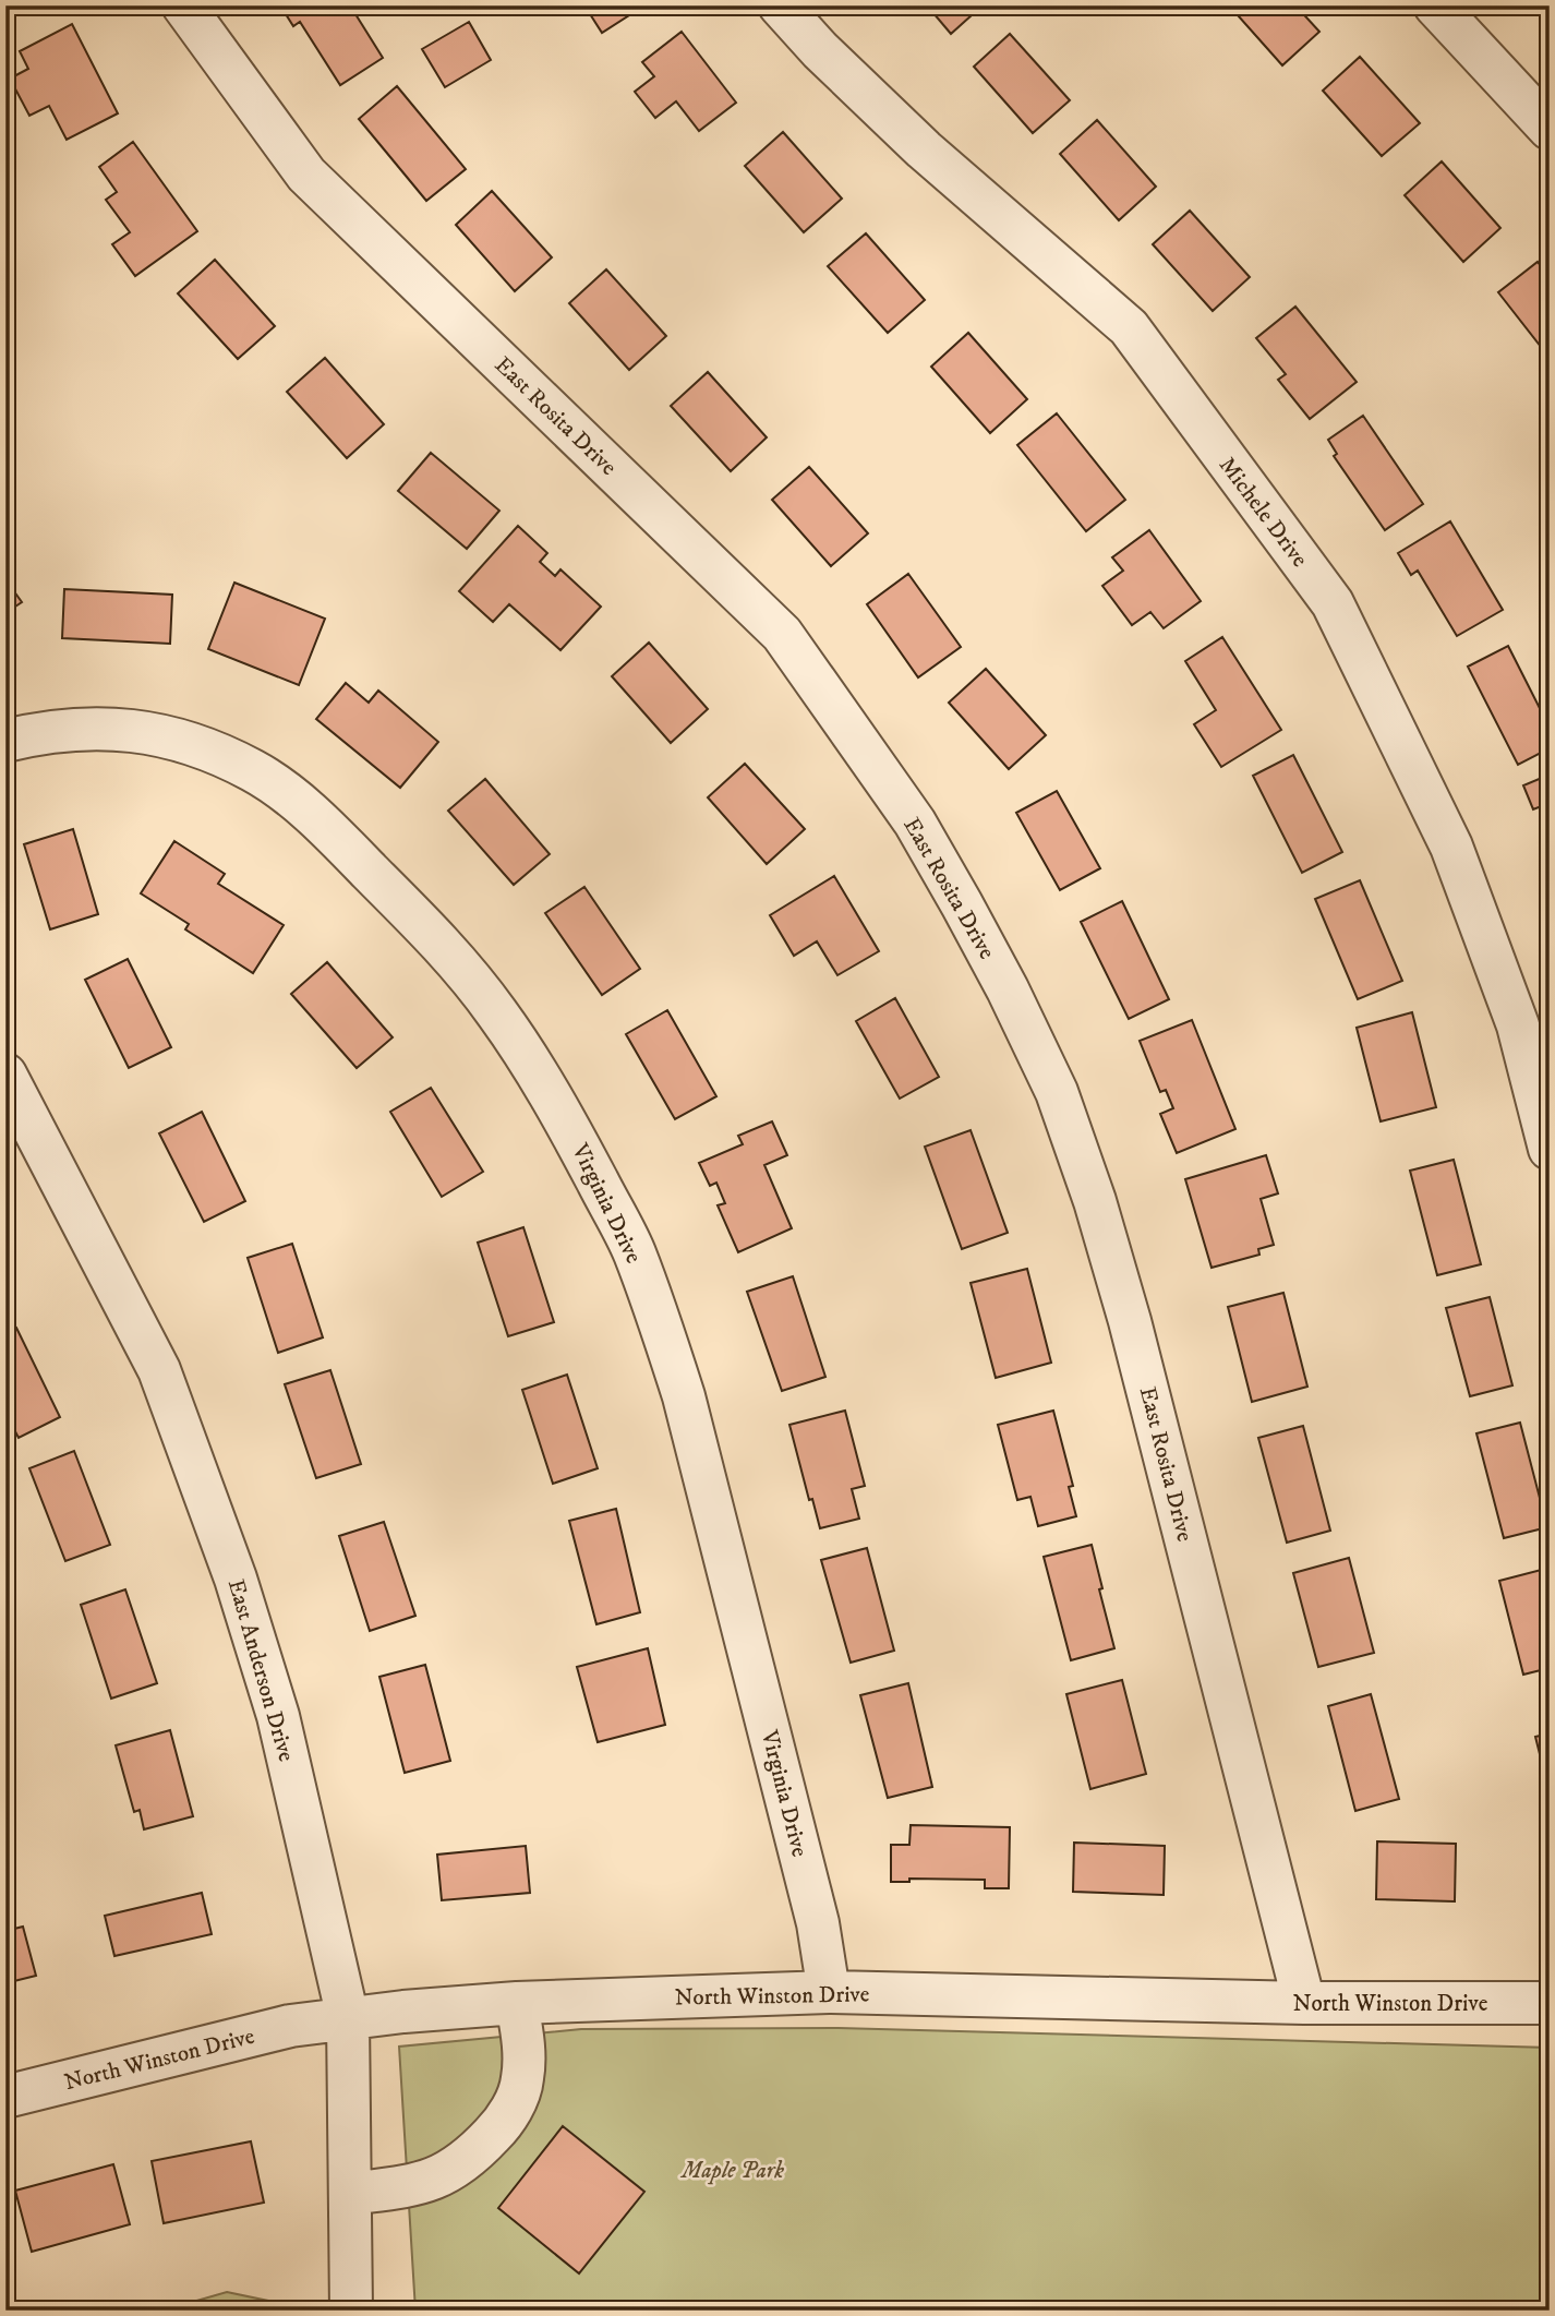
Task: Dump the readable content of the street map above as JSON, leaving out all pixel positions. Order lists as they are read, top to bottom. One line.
{"streets":{"street":["East Rosita Drive","Michele Drive","Virginia Drive","East Anderson Drive","North Winston Drive"]},"crossings":[["East Rosita Drive","North Winston Drive"],["Virginia Drive","North Winston Drive"],["East Anderson Drive","North Winston Drive"]],"parks":["Maple Park"]}
